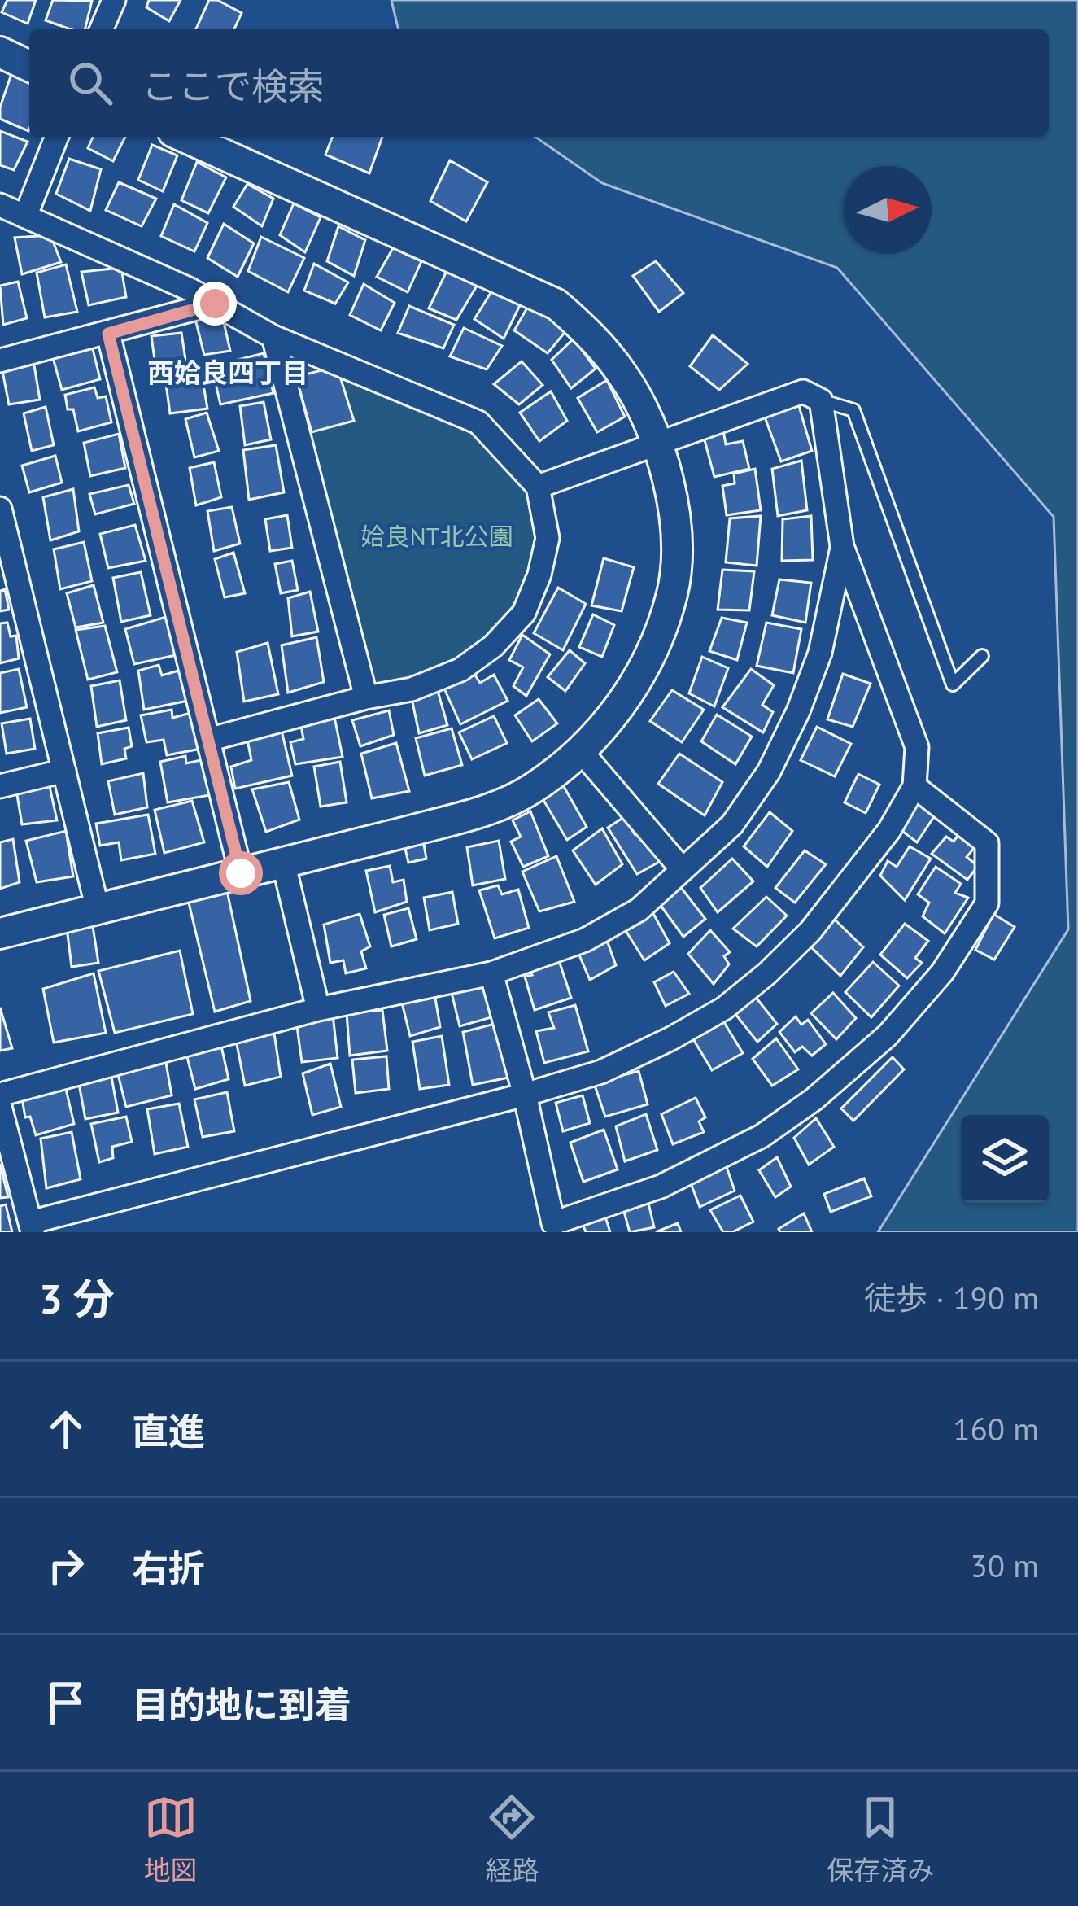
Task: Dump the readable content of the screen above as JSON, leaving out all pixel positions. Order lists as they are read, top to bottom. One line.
{"districts":["西姶良四丁目"],"parks":["姶良NT北公園"],"north":"right","page":{"search":"ここで検索","heading":["3 分","徒歩 · 190 m"],"list":[["直進","160 m"],["右折","30 m"],"目的地に到着"],"nav":["地図","経路","保存済み"]}}
